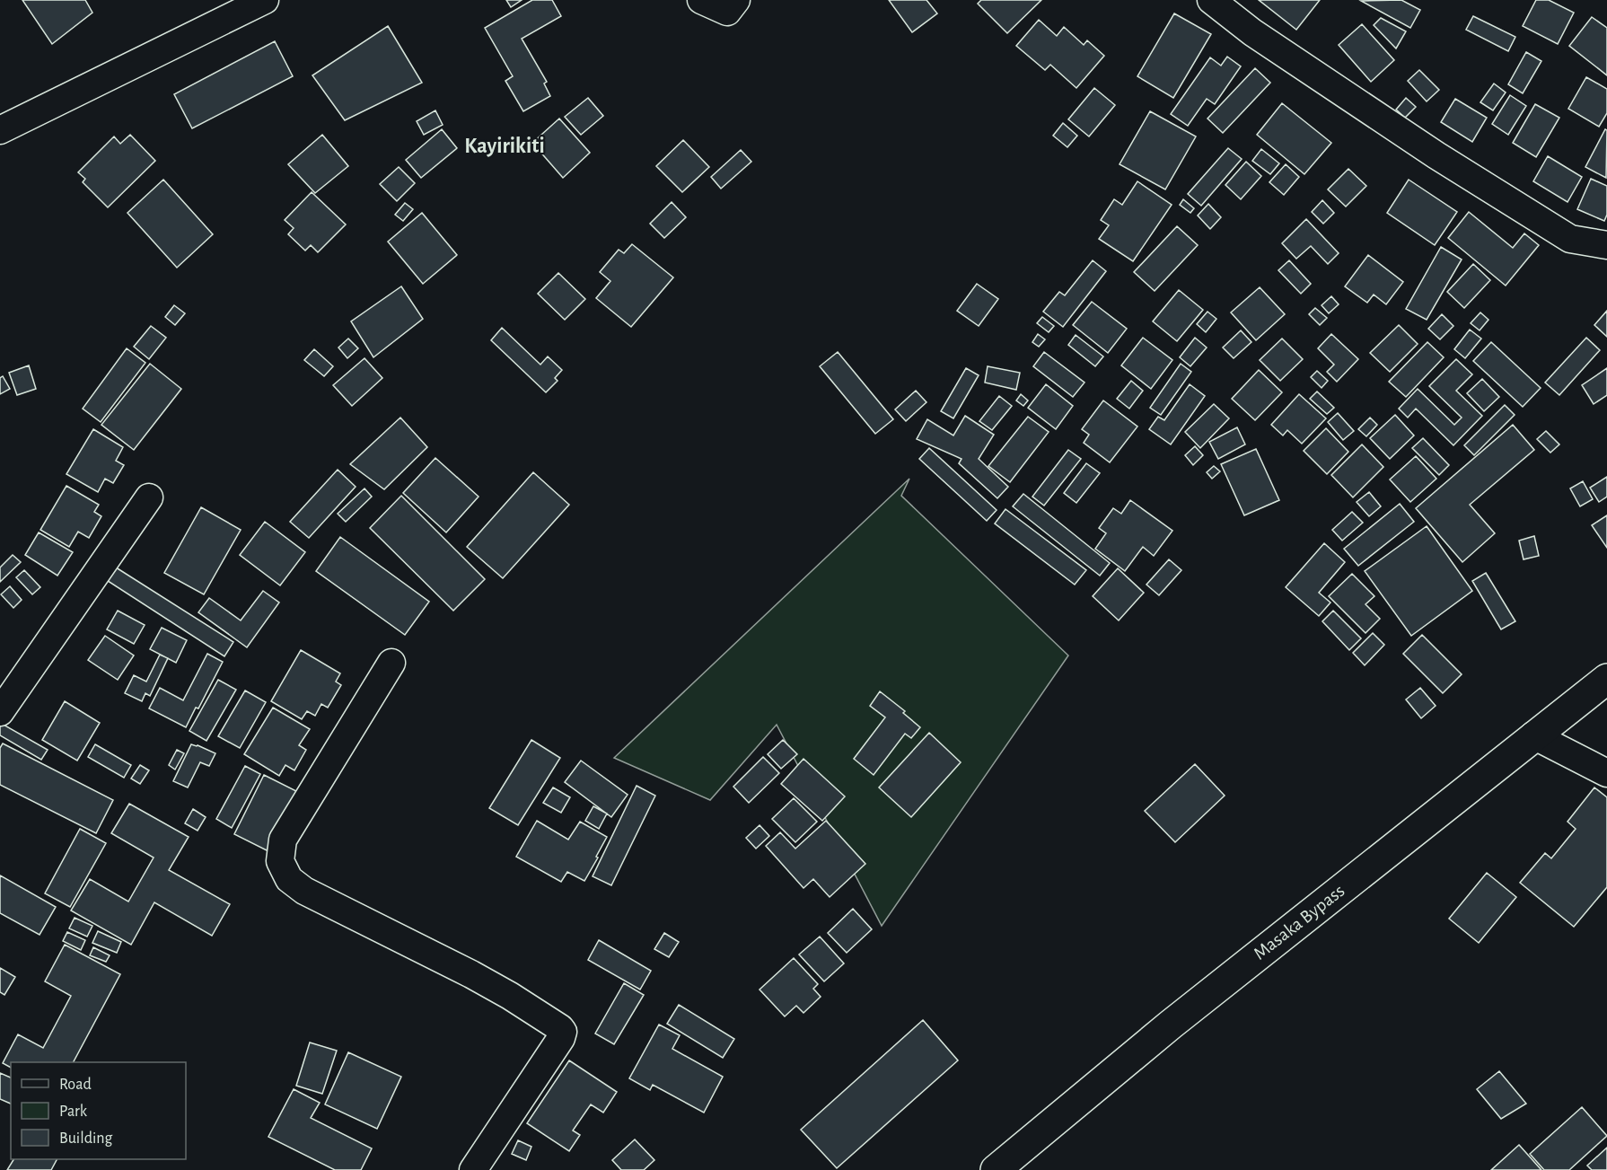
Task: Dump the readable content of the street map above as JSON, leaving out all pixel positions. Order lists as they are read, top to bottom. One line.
{"streets":{"highway":["Masaka Bypass"]},"districts":["Kayirikiti"],"legend":["Road","Park","Building"]}
